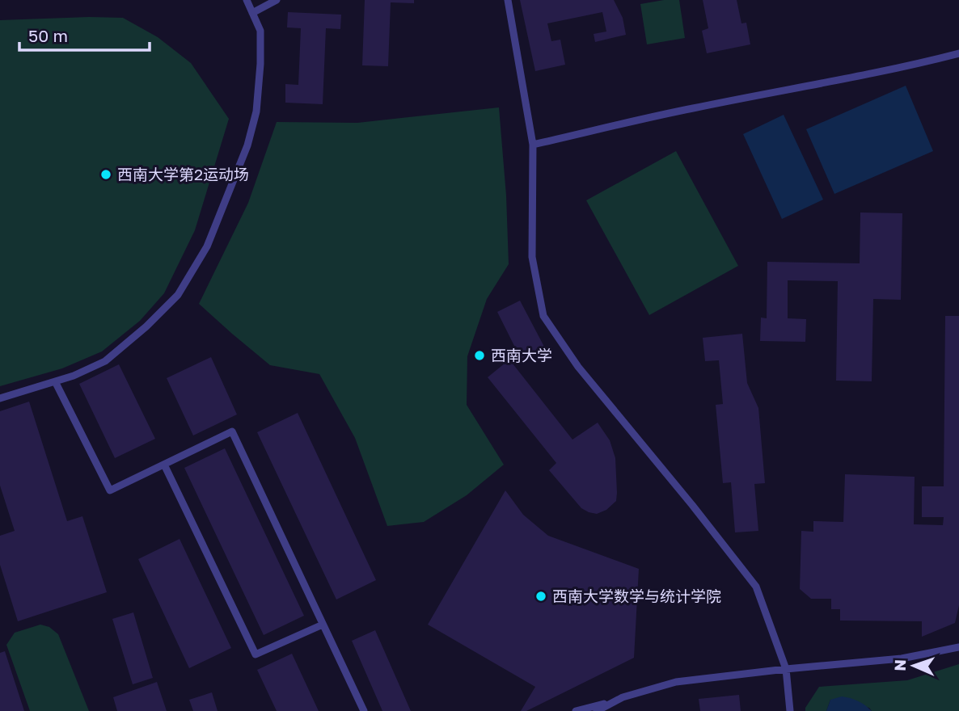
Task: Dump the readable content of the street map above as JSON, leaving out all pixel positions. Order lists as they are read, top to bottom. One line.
{"places":["西南大学第2运动场","西南大学","西南大学数学与统计学院"],"scale_bar":"50 m","north":"left"}
